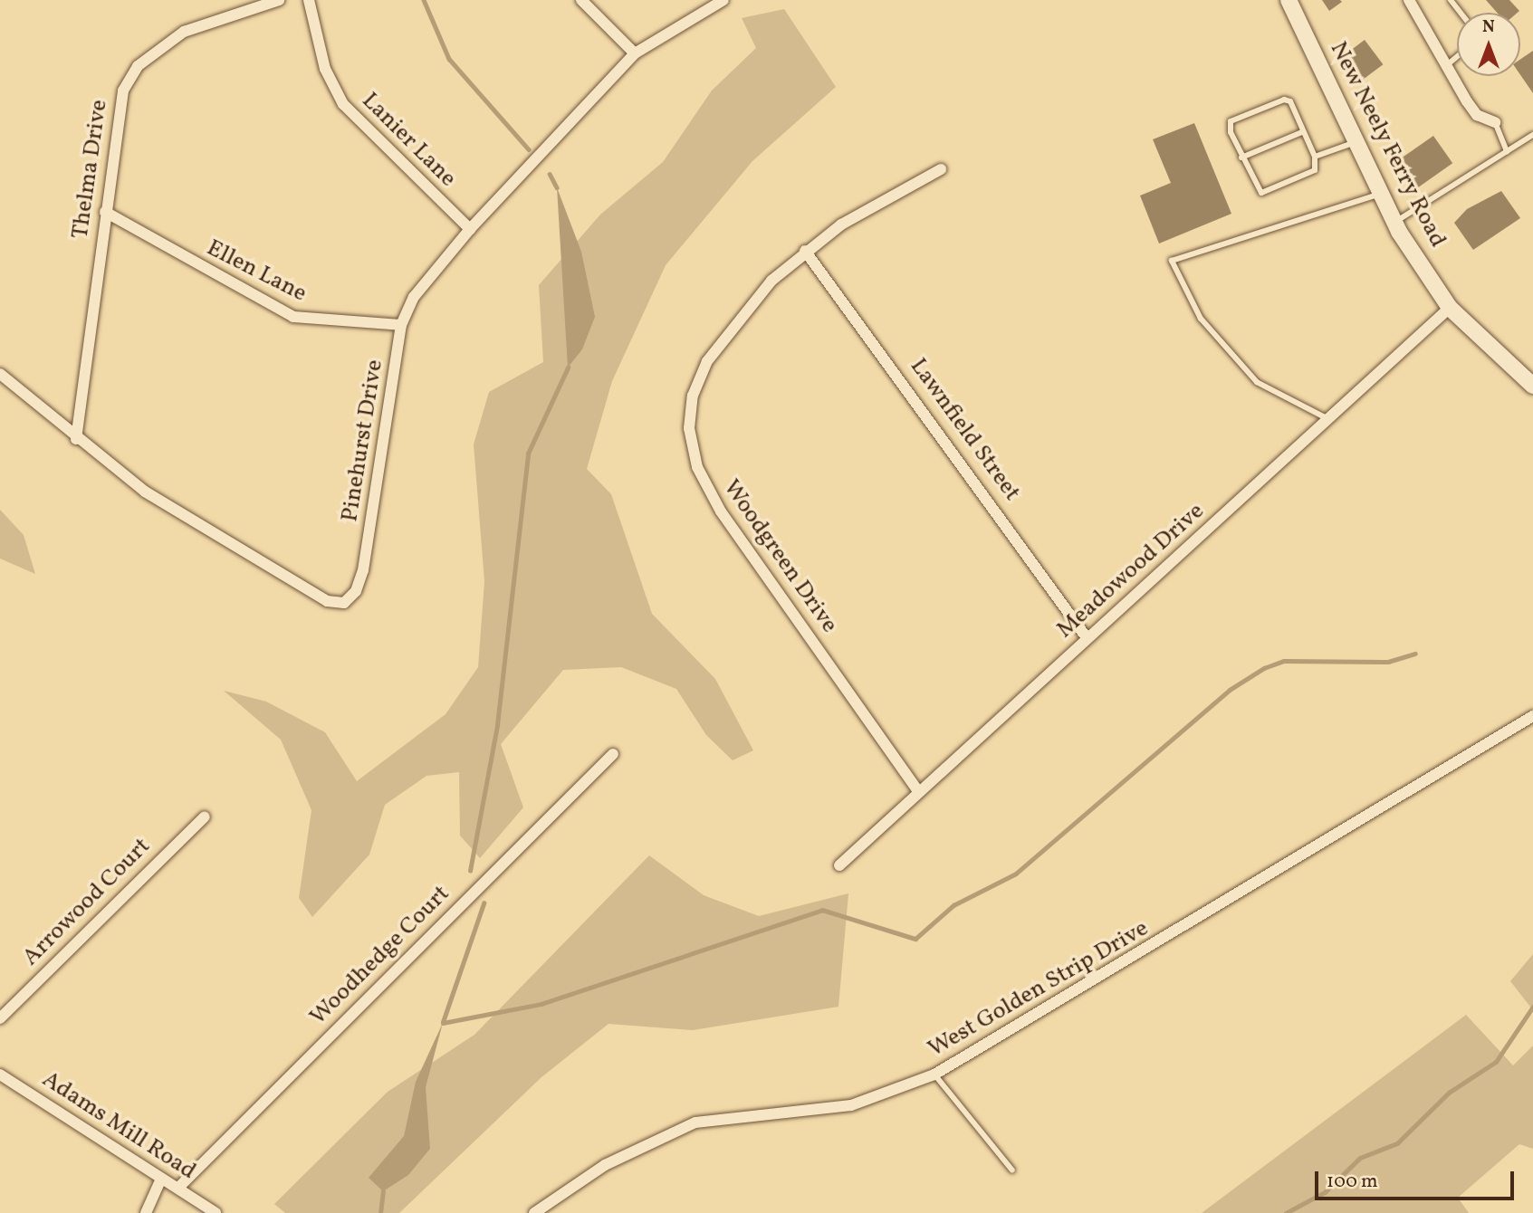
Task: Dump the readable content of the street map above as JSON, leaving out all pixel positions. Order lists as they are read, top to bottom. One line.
{"streets":{"street":["Lanier Lane","New Neely Ferry Road","Thelma Drive","Ellen Lane","Lawnfield Street","Pinehurst Drive","Woodgreen Drive","Meadowood Drive","Arrowood Court","Woodhedge Court","West Golden Strip Drive","Adams Mill Road"]},"crossings":[["Lanier Lane","Pinehurst Drive"],["New Neely Ferry Road","Meadowood Drive"],["Thelma Drive","Ellen Lane"],["Thelma Drive","Pinehurst Drive"],["Ellen Lane","Pinehurst Drive"],["Lawnfield Street","Woodgreen Drive"],["Lawnfield Street","Meadowood Drive"],["Woodgreen Drive","Meadowood Drive"],["Woodhedge Court","Adams Mill Road"]],"scale_bar":"100 m","north":"top"}
